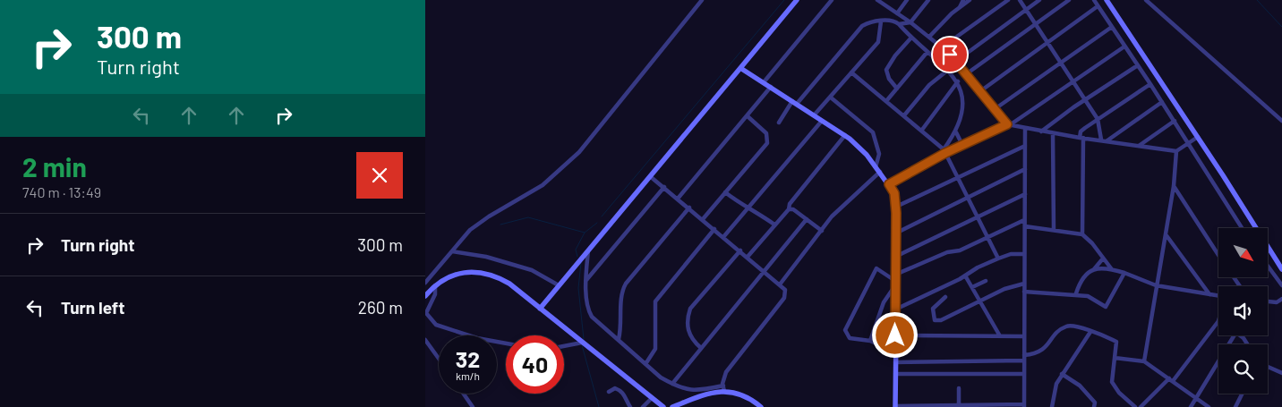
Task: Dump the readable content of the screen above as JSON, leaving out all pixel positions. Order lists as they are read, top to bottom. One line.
{"north":"bottom right","page":{"turn":["300 m","Turn right"],"heading":["2 min","740 m · 13:49"],"list":[{"name":"Turn right","value":"300 m"},{"name":"Turn left","value":"260 m"}],"speed":"32 km/h","limit":"40"}}
